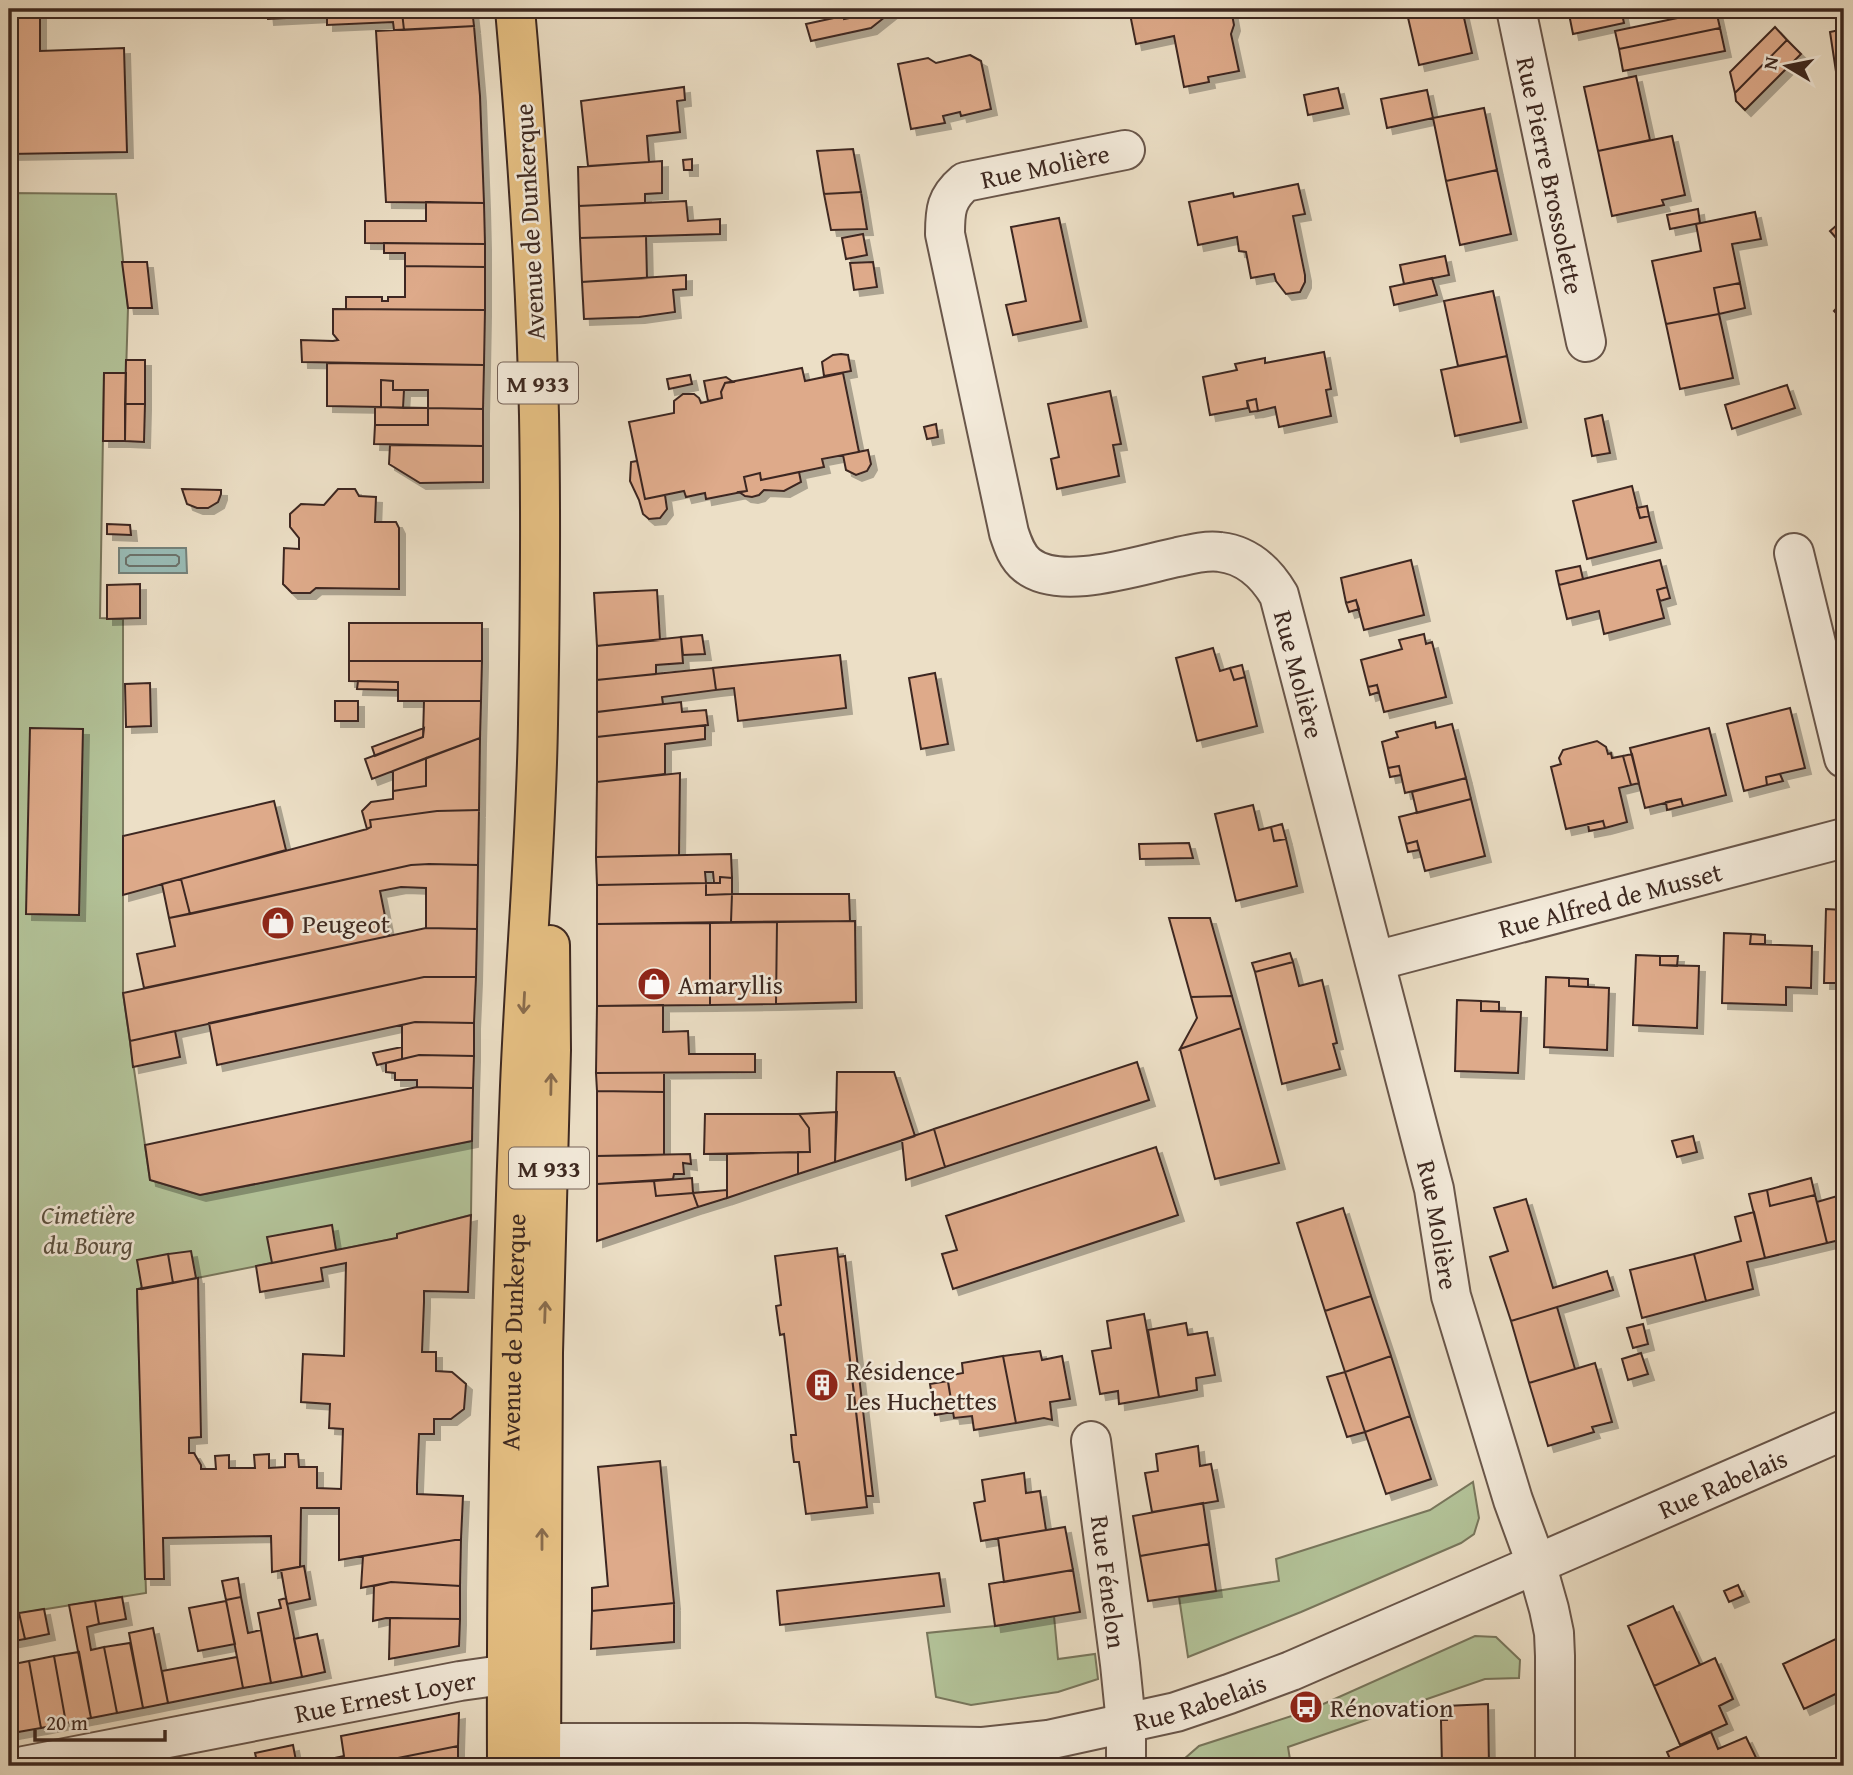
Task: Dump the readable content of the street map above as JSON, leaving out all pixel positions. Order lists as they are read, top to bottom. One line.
{"streets":{"main road":["Avenue de Dunkerque","M 933"],"street":["Rue Molière","Rue Pierre Brossolette","Rue Alfred de Musset","Rue Rabelais","Rue Fénelon","Rue Ernest Loyer"]},"crossings":[["Rue Molière","Rue Alfred de Musset"],["Rue Molière","Rue Rabelais"],["Avenue de Dunkerque","Rue Rabelais"],["Avenue de Dunkerque","Rue Ernest Loyer"],["Rue Rabelais","Rue Fénelon"]],"parks":["Cimetière du Bourg"],"places":{"shop":["Peugeot","Amaryllis"],"building":["Résidence Les Huchettes"],"bus stop":["Rénovation"]},"scale_bar":"20 m","north":"left"}
